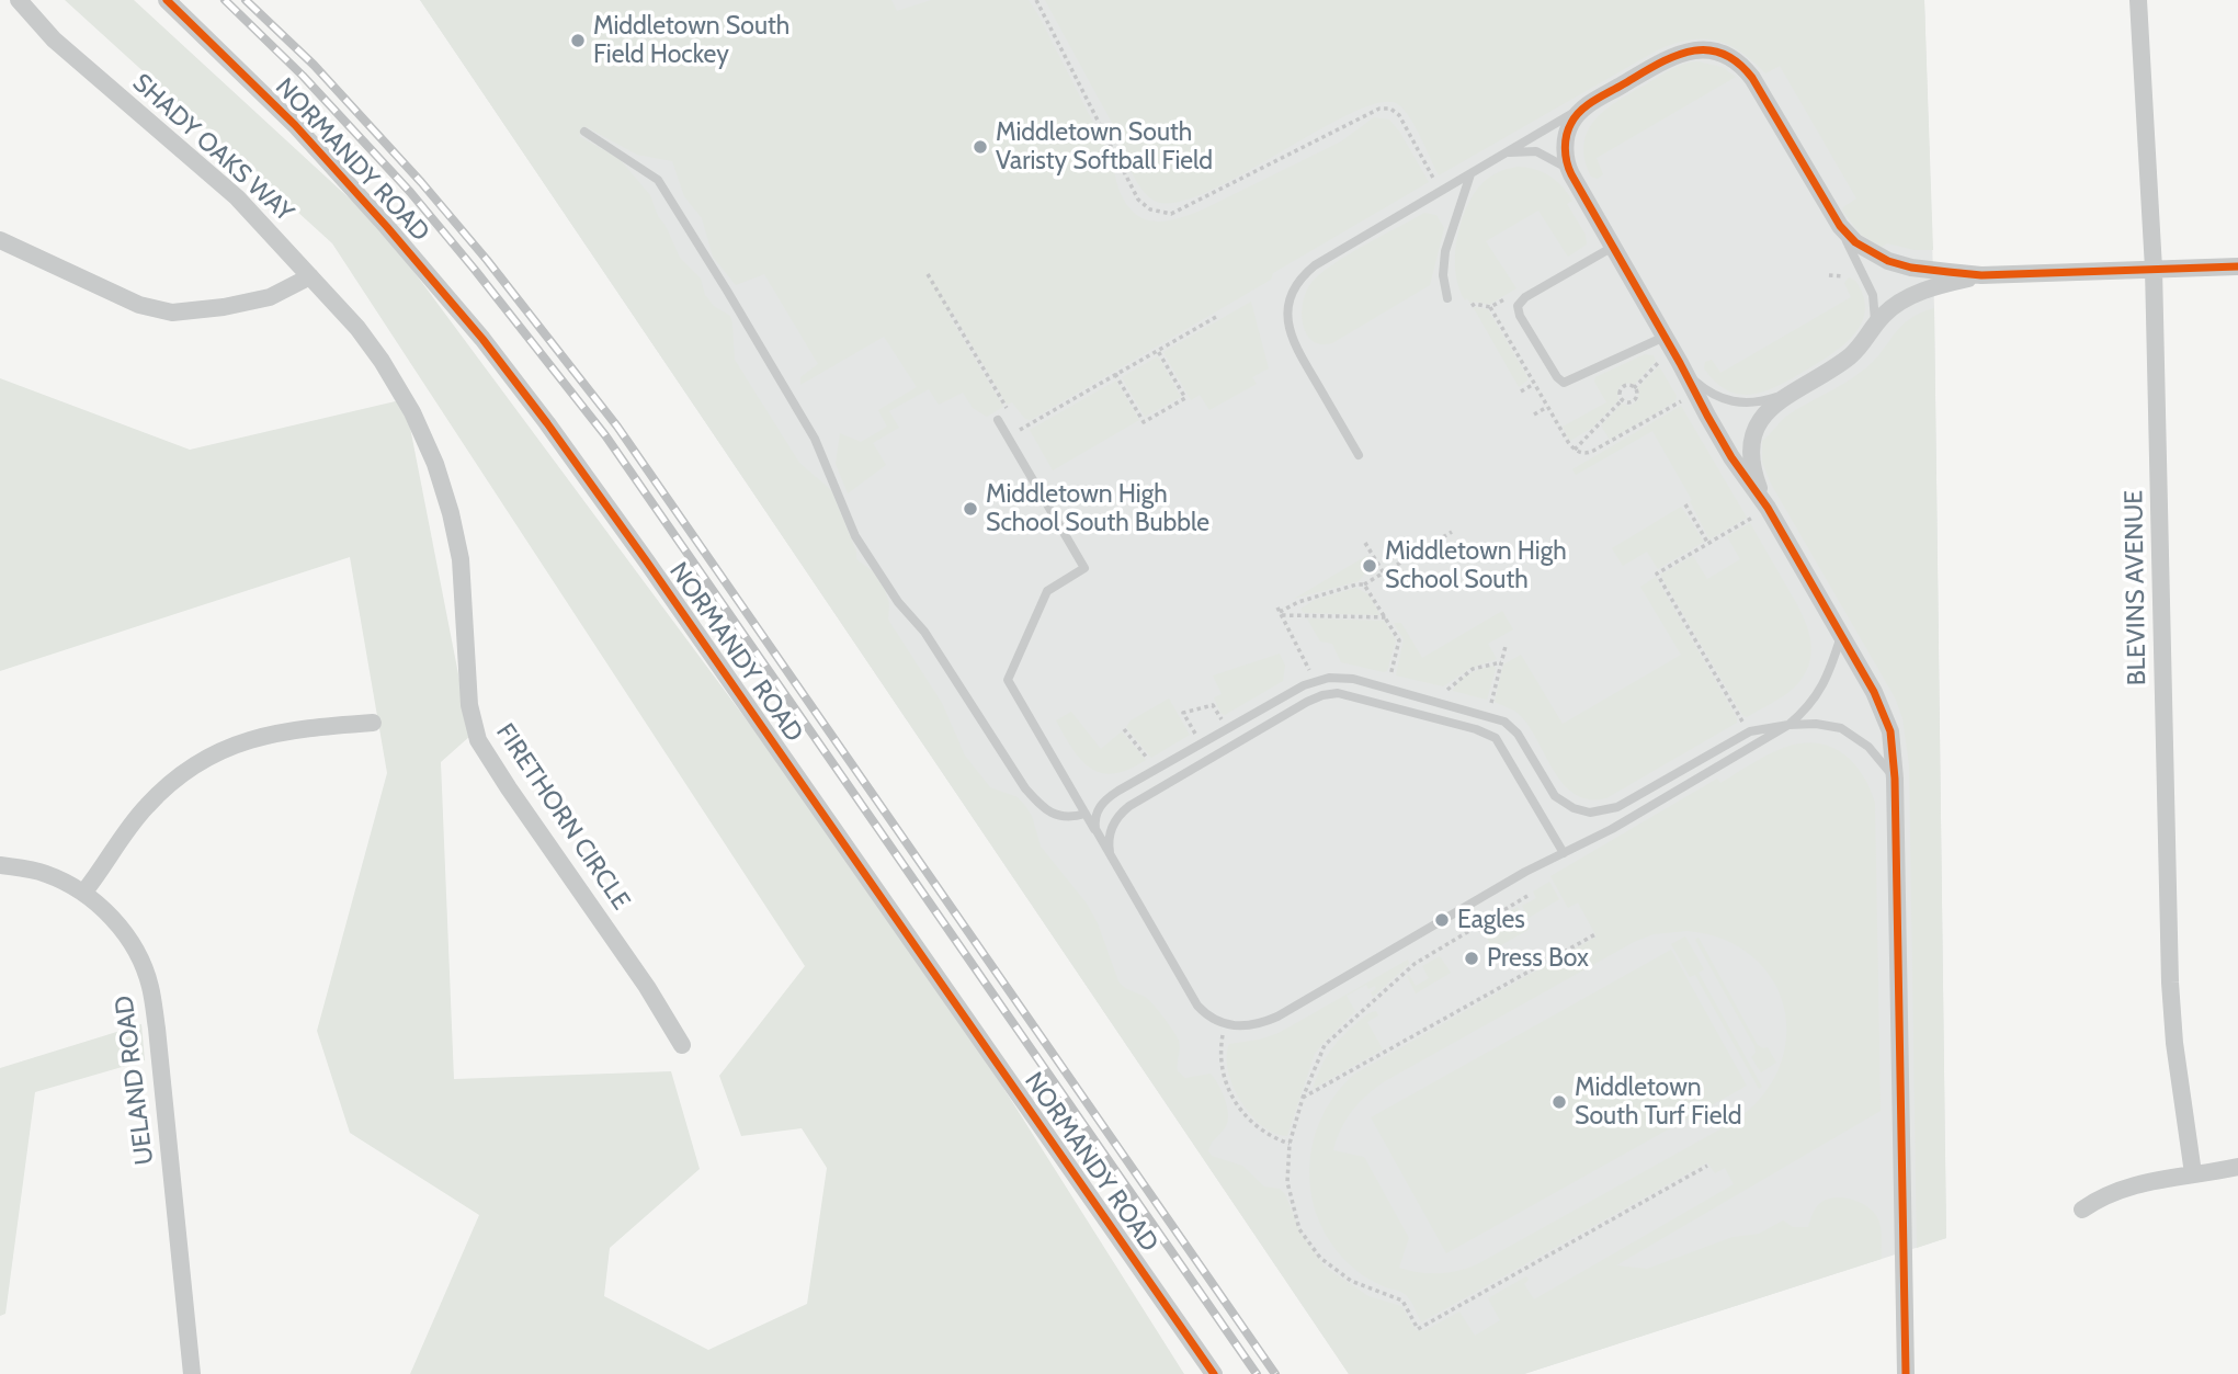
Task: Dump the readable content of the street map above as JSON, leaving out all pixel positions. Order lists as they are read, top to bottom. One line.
{"streets":{"street":["SHADY OAKS WAY","NORMANDY ROAD","BLEVINS AVENUE","FIRETHORN CIRCLE","UELAND ROAD"]},"crossings":[["SHADY OAKS WAY","FIRETHORN CIRCLE"]],"places":["Middletown South Field Hockey","Middletown South Varisty Softball Field","Middletown High School South Bubble","Middletown High School South","Eagles","Press Box","Middletown South Turf Field"]}
